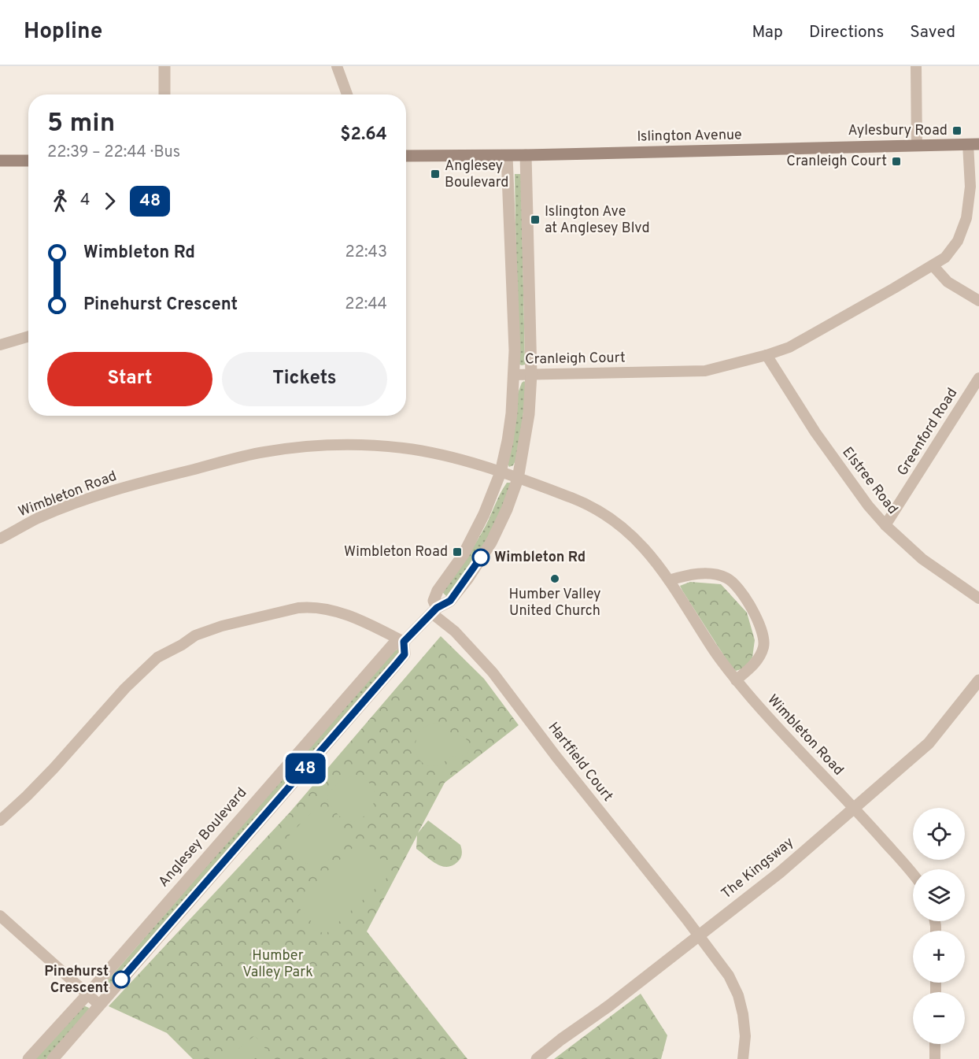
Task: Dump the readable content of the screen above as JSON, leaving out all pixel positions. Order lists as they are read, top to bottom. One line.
{"streets":{"main road":["Islington Avenue"],"street":["Cranleigh Court","Greenford Road","Elstree Road","Wimbleton Road","Hartfield Court","Anglesey Boulevard","The Kingsway"]},"crossings":[["Islington Avenue","Cranleigh Court"],["Islington Avenue","Anglesey Boulevard"],["Cranleigh Court","Elstree Road"],["Cranleigh Court","Anglesey Boulevard"],["Greenford Road","Elstree Road"],["Wimbleton Road","Anglesey Boulevard"],["Wimbleton Road","The Kingsway"],["Hartfield Court","Anglesey Boulevard"],["Hartfield Court","The Kingsway"]],"parks":["Humber Valley Park"],"places":{"transit":["Aylesbury Road","Cranleigh Court","Anglesey Boulevard","Islington Ave at Anglesey Blvd","Wimbleton Road"],"other":["Wimbleton Rd","Humber Valley United Church","Pinehurst Crescent"]},"lines":["bus line 48"],"page":{"header":"Hopline","nav":["Map","Directions","Saved"],"on_map":"48","heading":["5 min","22:39 – 22:44 · Bus","$2.64"],"legs":["4","48"],"list":[{"name":"Wimbleton Rd","value":"22:43"},{"name":"Pinehurst Crescent","value":"22:44"}],"buttons":["Start","Tickets"],"map_buttons":["+","−"]}}
